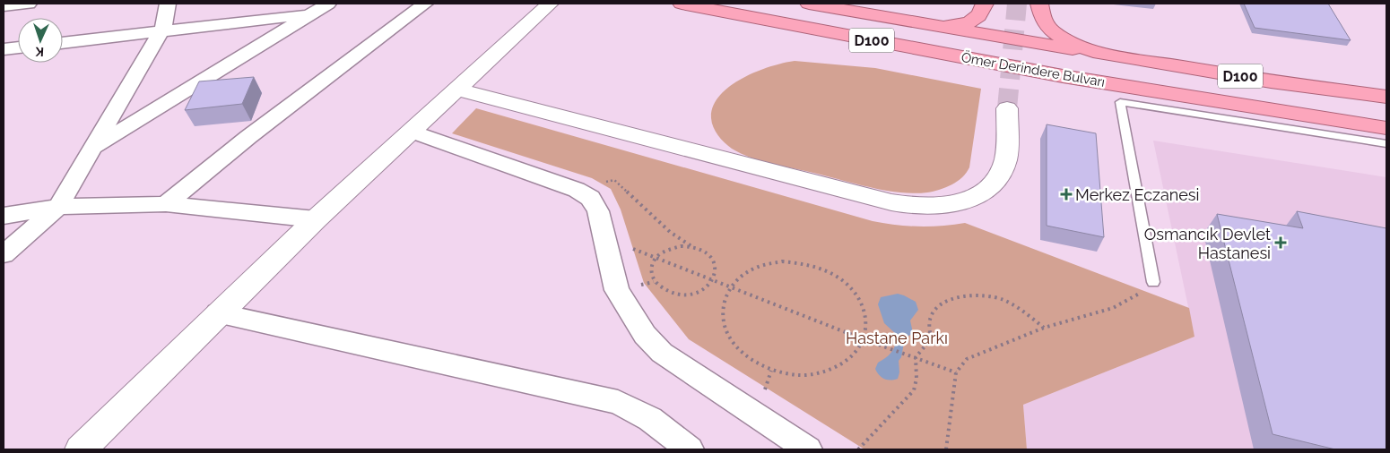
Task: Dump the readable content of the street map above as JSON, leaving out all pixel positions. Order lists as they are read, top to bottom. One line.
{"streets":{"highway":["D100","Ömer Derindere Bulvarı"]},"crossings":[["D100","Ömer Derindere Bulvarı"]],"parks":["Hastane Parkı"],"places":{"health":["Merkez Eczanesi","Osmancık Devlet Hastanesi"]},"north":"bottom"}
